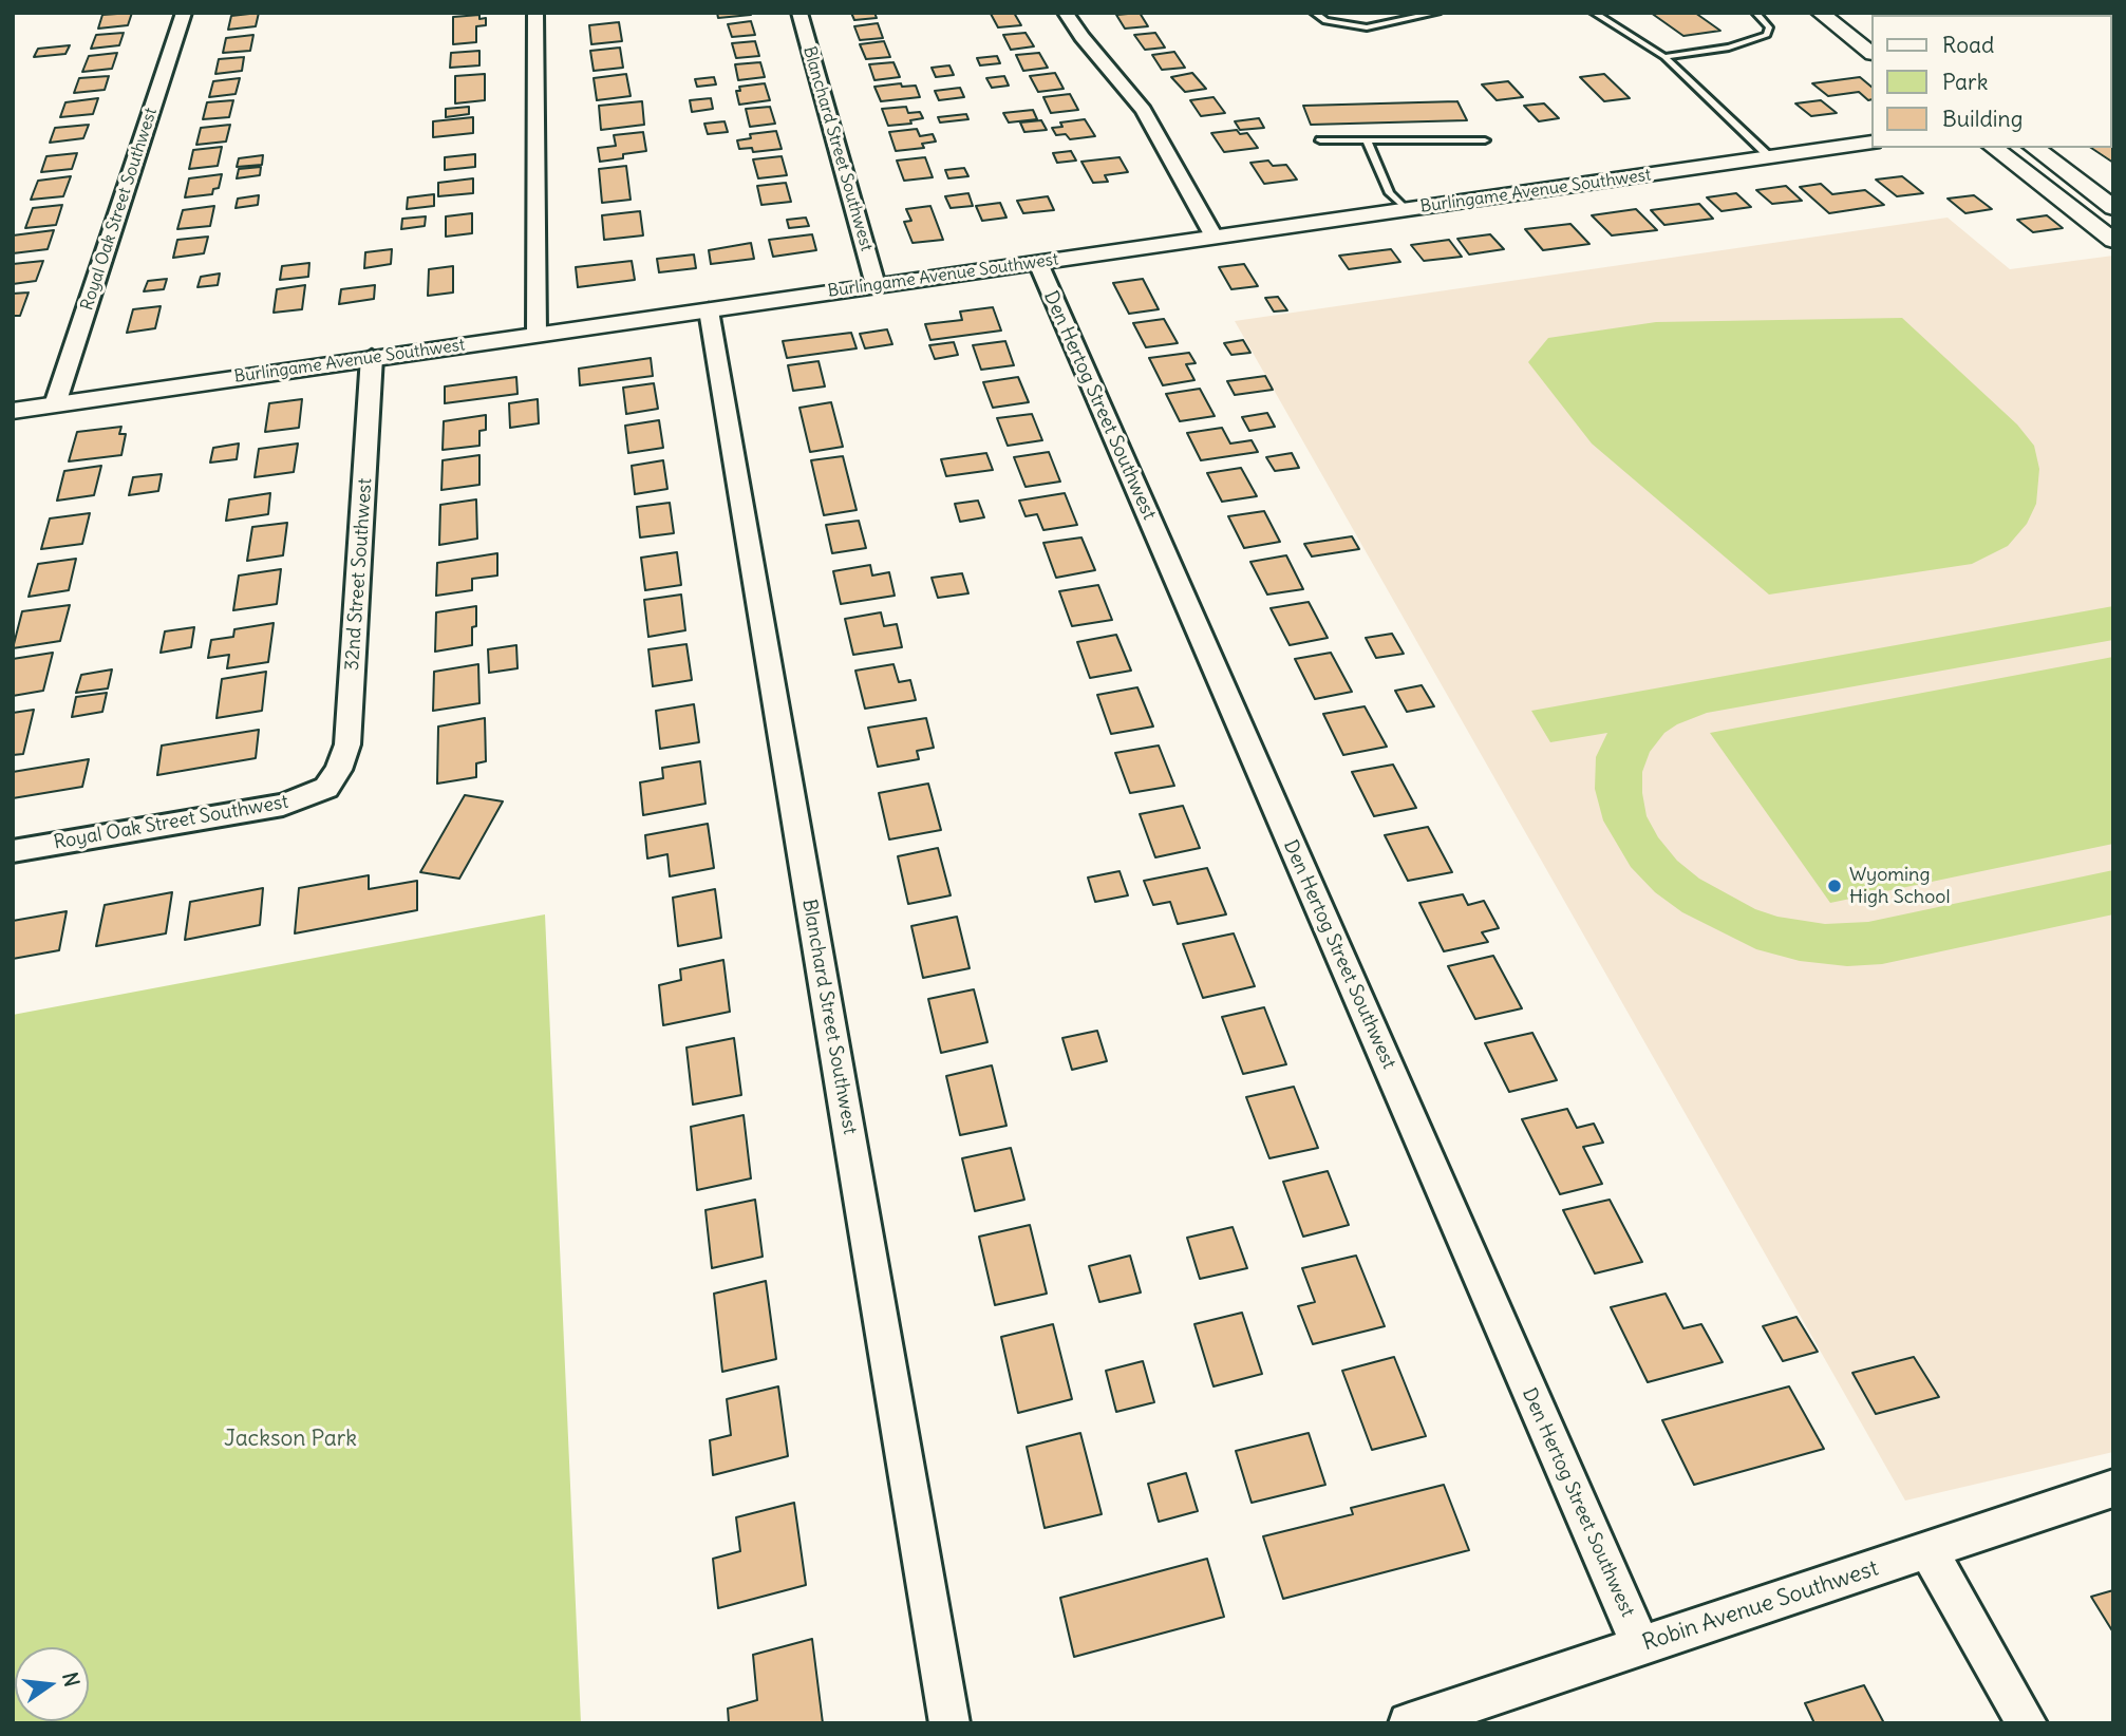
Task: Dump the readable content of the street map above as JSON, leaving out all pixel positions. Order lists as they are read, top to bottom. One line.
{"streets":{"street":["Blanchard Street Southwest","Burlingame Avenue Southwest","Royal Oak Street Southwest","Den Hertog Street Southwest","32nd Street Southwest","Robin Avenue Southwest"]},"crossings":[["Blanchard Street Southwest","Burlingame Avenue Southwest"],["Burlingame Avenue Southwest","Royal Oak Street Southwest"],["Burlingame Avenue Southwest","Den Hertog Street Southwest"],["Burlingame Avenue Southwest","32nd Street Southwest"],["Royal Oak Street Southwest","32nd Street Southwest"],["Den Hertog Street Southwest","Robin Avenue Southwest"]],"parks":["Jackson Park"],"places":["Wyoming High School"],"legend":["Road","Park","Building"],"north":"right"}
